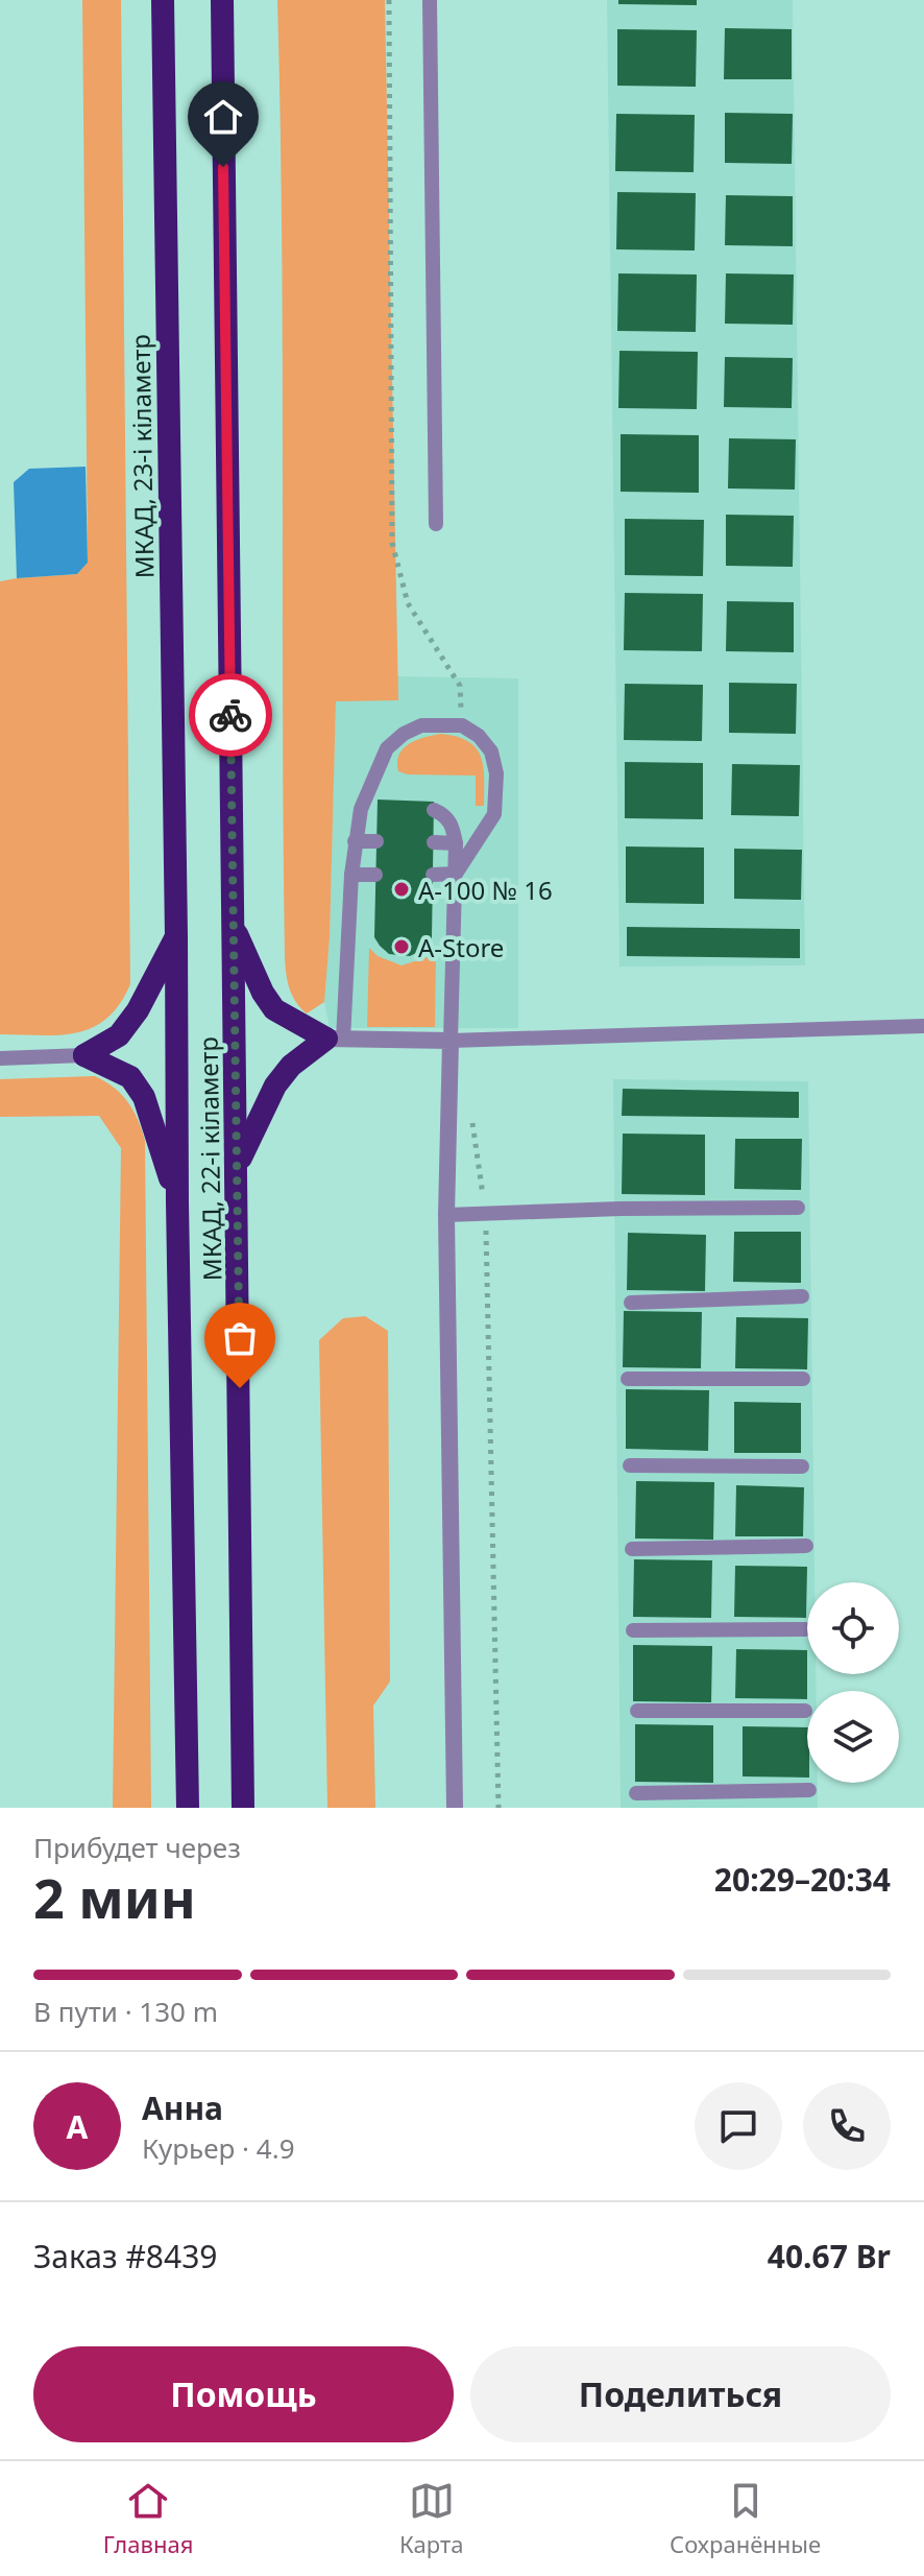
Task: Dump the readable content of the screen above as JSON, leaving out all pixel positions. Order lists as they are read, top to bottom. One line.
{"streets":{"highway":["МКАД, 23-і кіламетр","МКАД, 22-і кіламетр"]},"crossings":[["МКАД, 23-і кіламетр","МКАД, 22-і кіламетр"]],"places":["А-100 № 16","A-Store"],"page":{"heading":["2 мин","Прибудет через","20:29–20:34"],"panel":["Анна","Курьер · 4.9","Заказ #8439","40.67 Br"],"bar":"В пути · 130 m","round":"А","buttons":["Помощь","Поделиться"],"tabs":["Главная","Карта","Сохранённые"]}}
